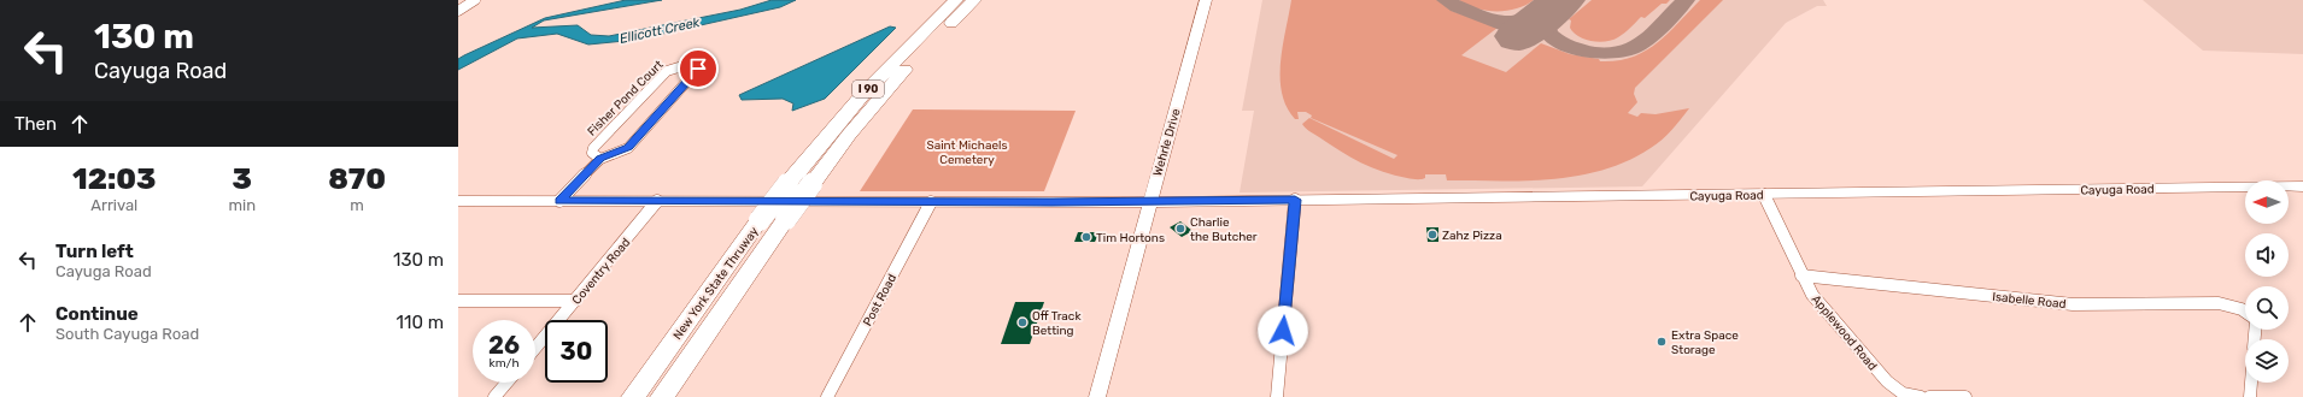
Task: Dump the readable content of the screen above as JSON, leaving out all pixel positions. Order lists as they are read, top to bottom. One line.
{"streets":{"highway":["I 90","New York State Thruway"],"street":["Fisher Pond Court","Wehrle Drive","Cayuga Road","Coventry Road","Post Road","Isabelle Road","Applewood Road"]},"crossings":[["Fisher Pond Court","Cayuga Road"],["Wehrle Drive","Cayuga Road"],["Cayuga Road","Coventry Road"],["Cayuga Road","Post Road"],["Cayuga Road","Applewood Road"],["Isabelle Road","Applewood Road"]],"water":["Ellicott Creek"],"parks":["Saint Michaels Cemetery"],"places":["Charlie the Butcher","Zahz Pizza","Tim Hortons","Off Track Betting","Extra Space Storage"],"north":"left","page":{"turn":["130 m","Cayuga Road"],"then":"Then","eta":["12:03","Arrival","3","min","870","m"],"list":[{"name":"Turn left","note":"Cayuga Road","value":"130 m"},{"name":"Continue","note":"South Cayuga Road","value":"110 m"}],"speed":"26 km/h","limit":"30"}}
